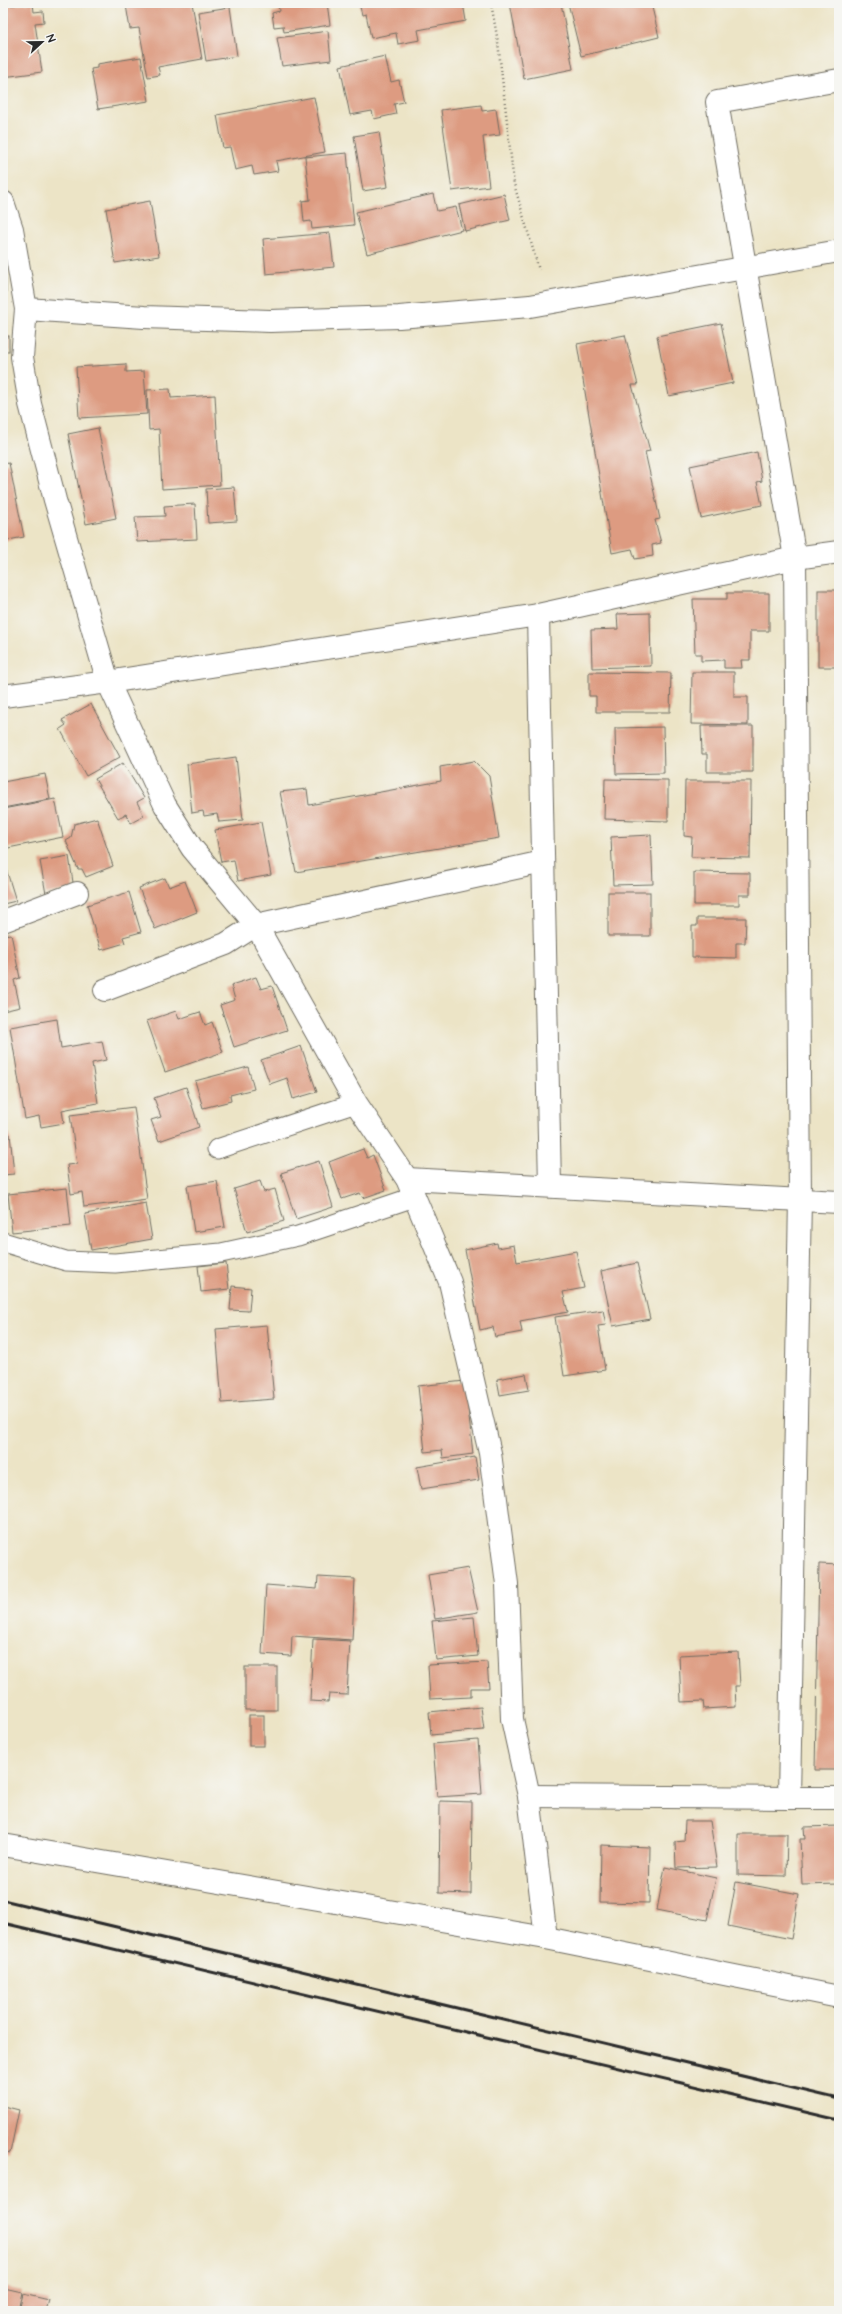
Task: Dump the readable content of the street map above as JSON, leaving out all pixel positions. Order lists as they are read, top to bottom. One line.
{"north":"right"}
